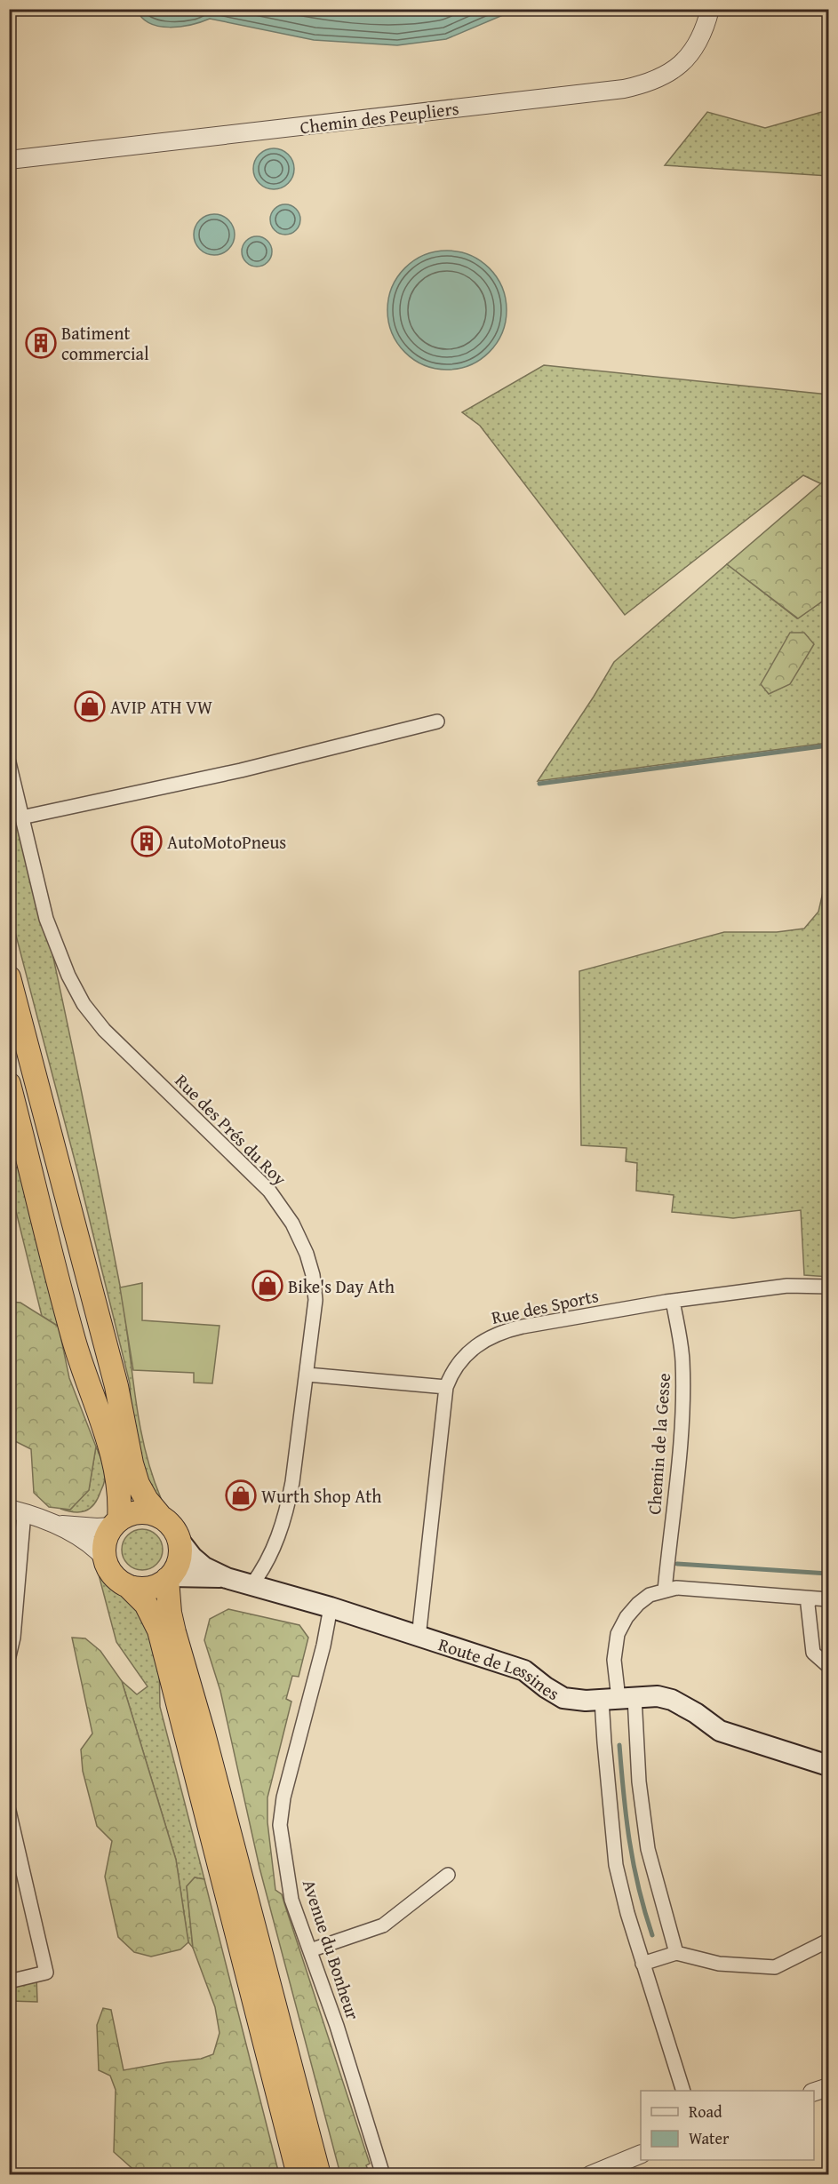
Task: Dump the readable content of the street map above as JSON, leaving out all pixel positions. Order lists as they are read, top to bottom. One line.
{"streets":{"main road":["Route de Lessines"],"street":["Chemin des Peupliers","Rue des Prés du Roy","Rue des Sports","Chemin de la Gesse","Avenue du Bonheur"]},"crossings":[["Rue des Prés du Roy","Route de Lessines"],["Rue des Sports","Chemin de la Gesse"],["Rue des Sports","Route de Lessines"],["Route de Lessines","Avenue du Bonheur"]],"places":{"building":["Batiment commercial","AutoMotoPneus"],"shop":["AVIP ATH VW","Bike's Day Ath","Wurth Shop Ath"]},"legend":["Road","Water"]}
